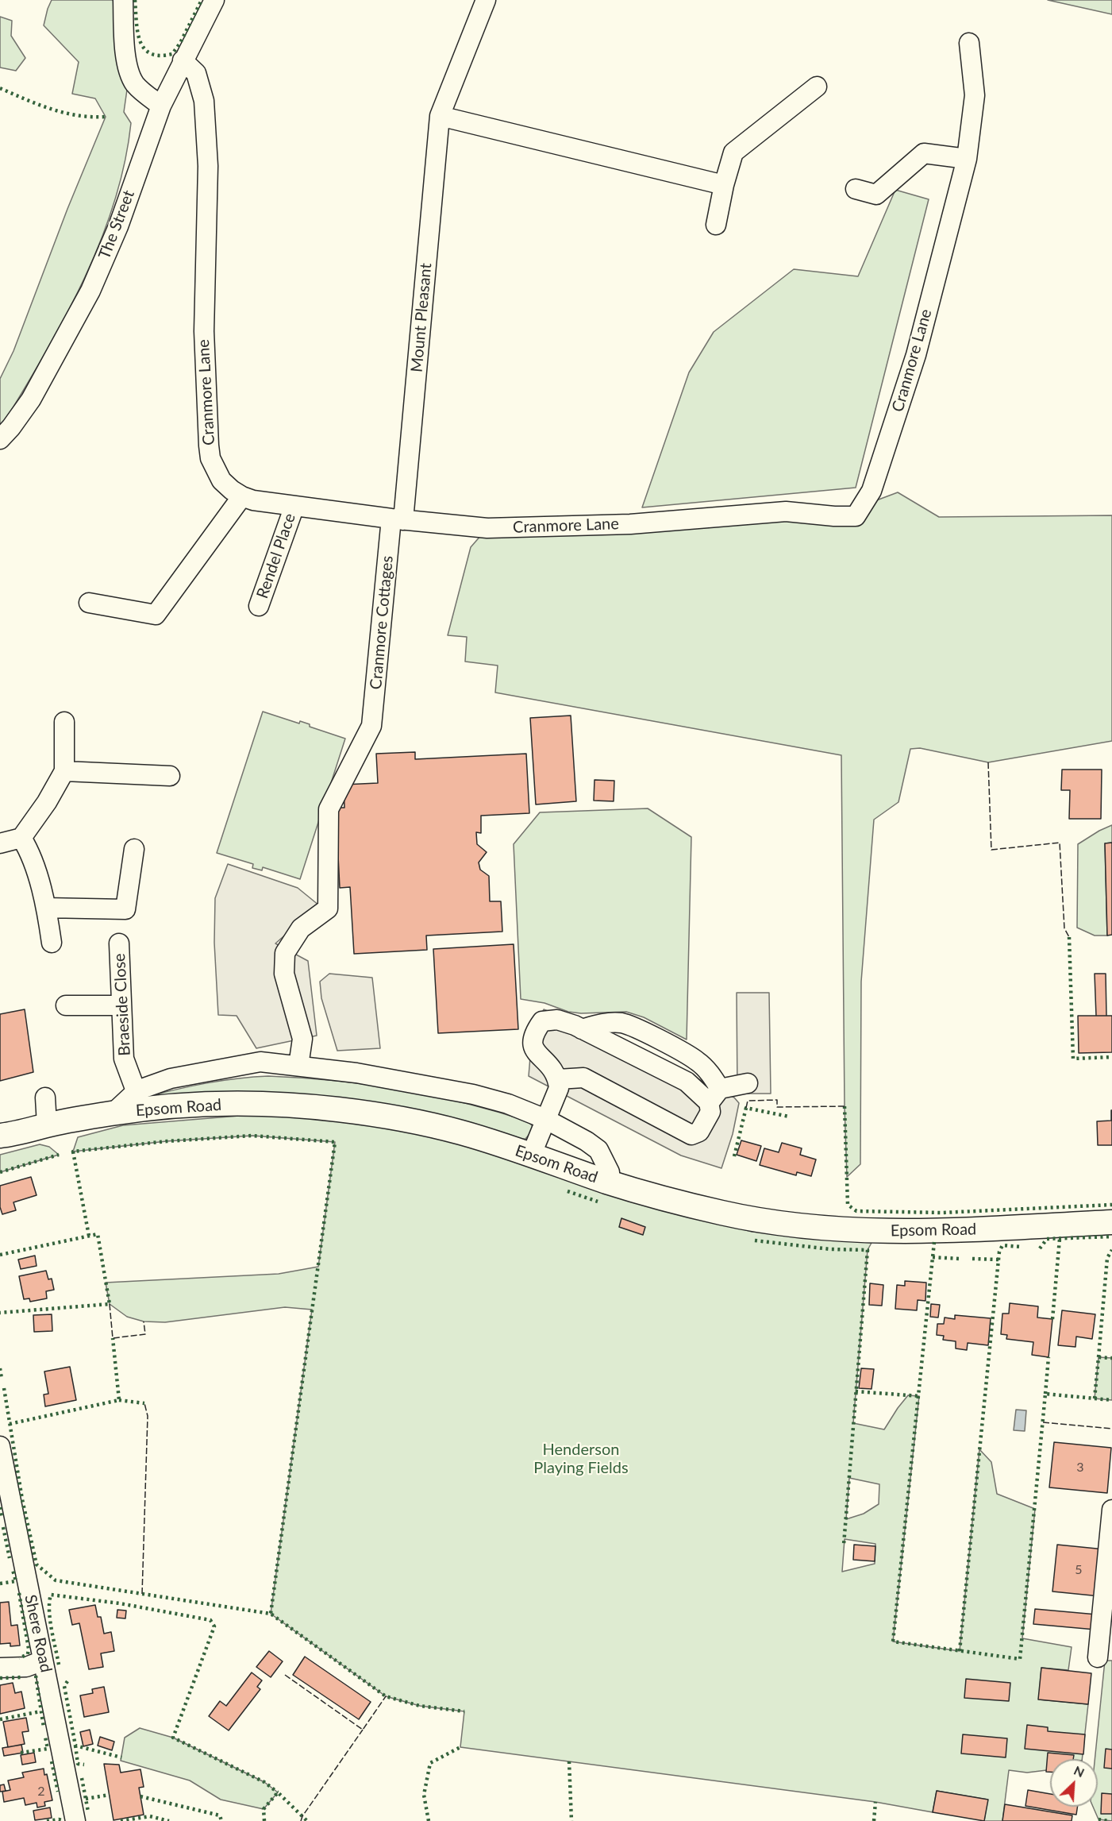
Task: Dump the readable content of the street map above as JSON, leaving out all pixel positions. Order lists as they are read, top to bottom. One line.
{"streets":{"main road":["Epsom Road"],"street":["The Street","Mount Pleasant","Cranmore Lane","Rendel Place","Cranmore Cottages","Braeside Close","Shere Road"]},"crossings":[["The Street","Cranmore Lane"],["Mount Pleasant","Cranmore Lane"],["Mount Pleasant","Cranmore Cottages"],["Cranmore Lane","Rendel Place"],["Cranmore Lane","Cranmore Cottages"]],"parks":["Henderson Playing Fields"],"house_numbers":["3","5","2"],"north":"top right"}
